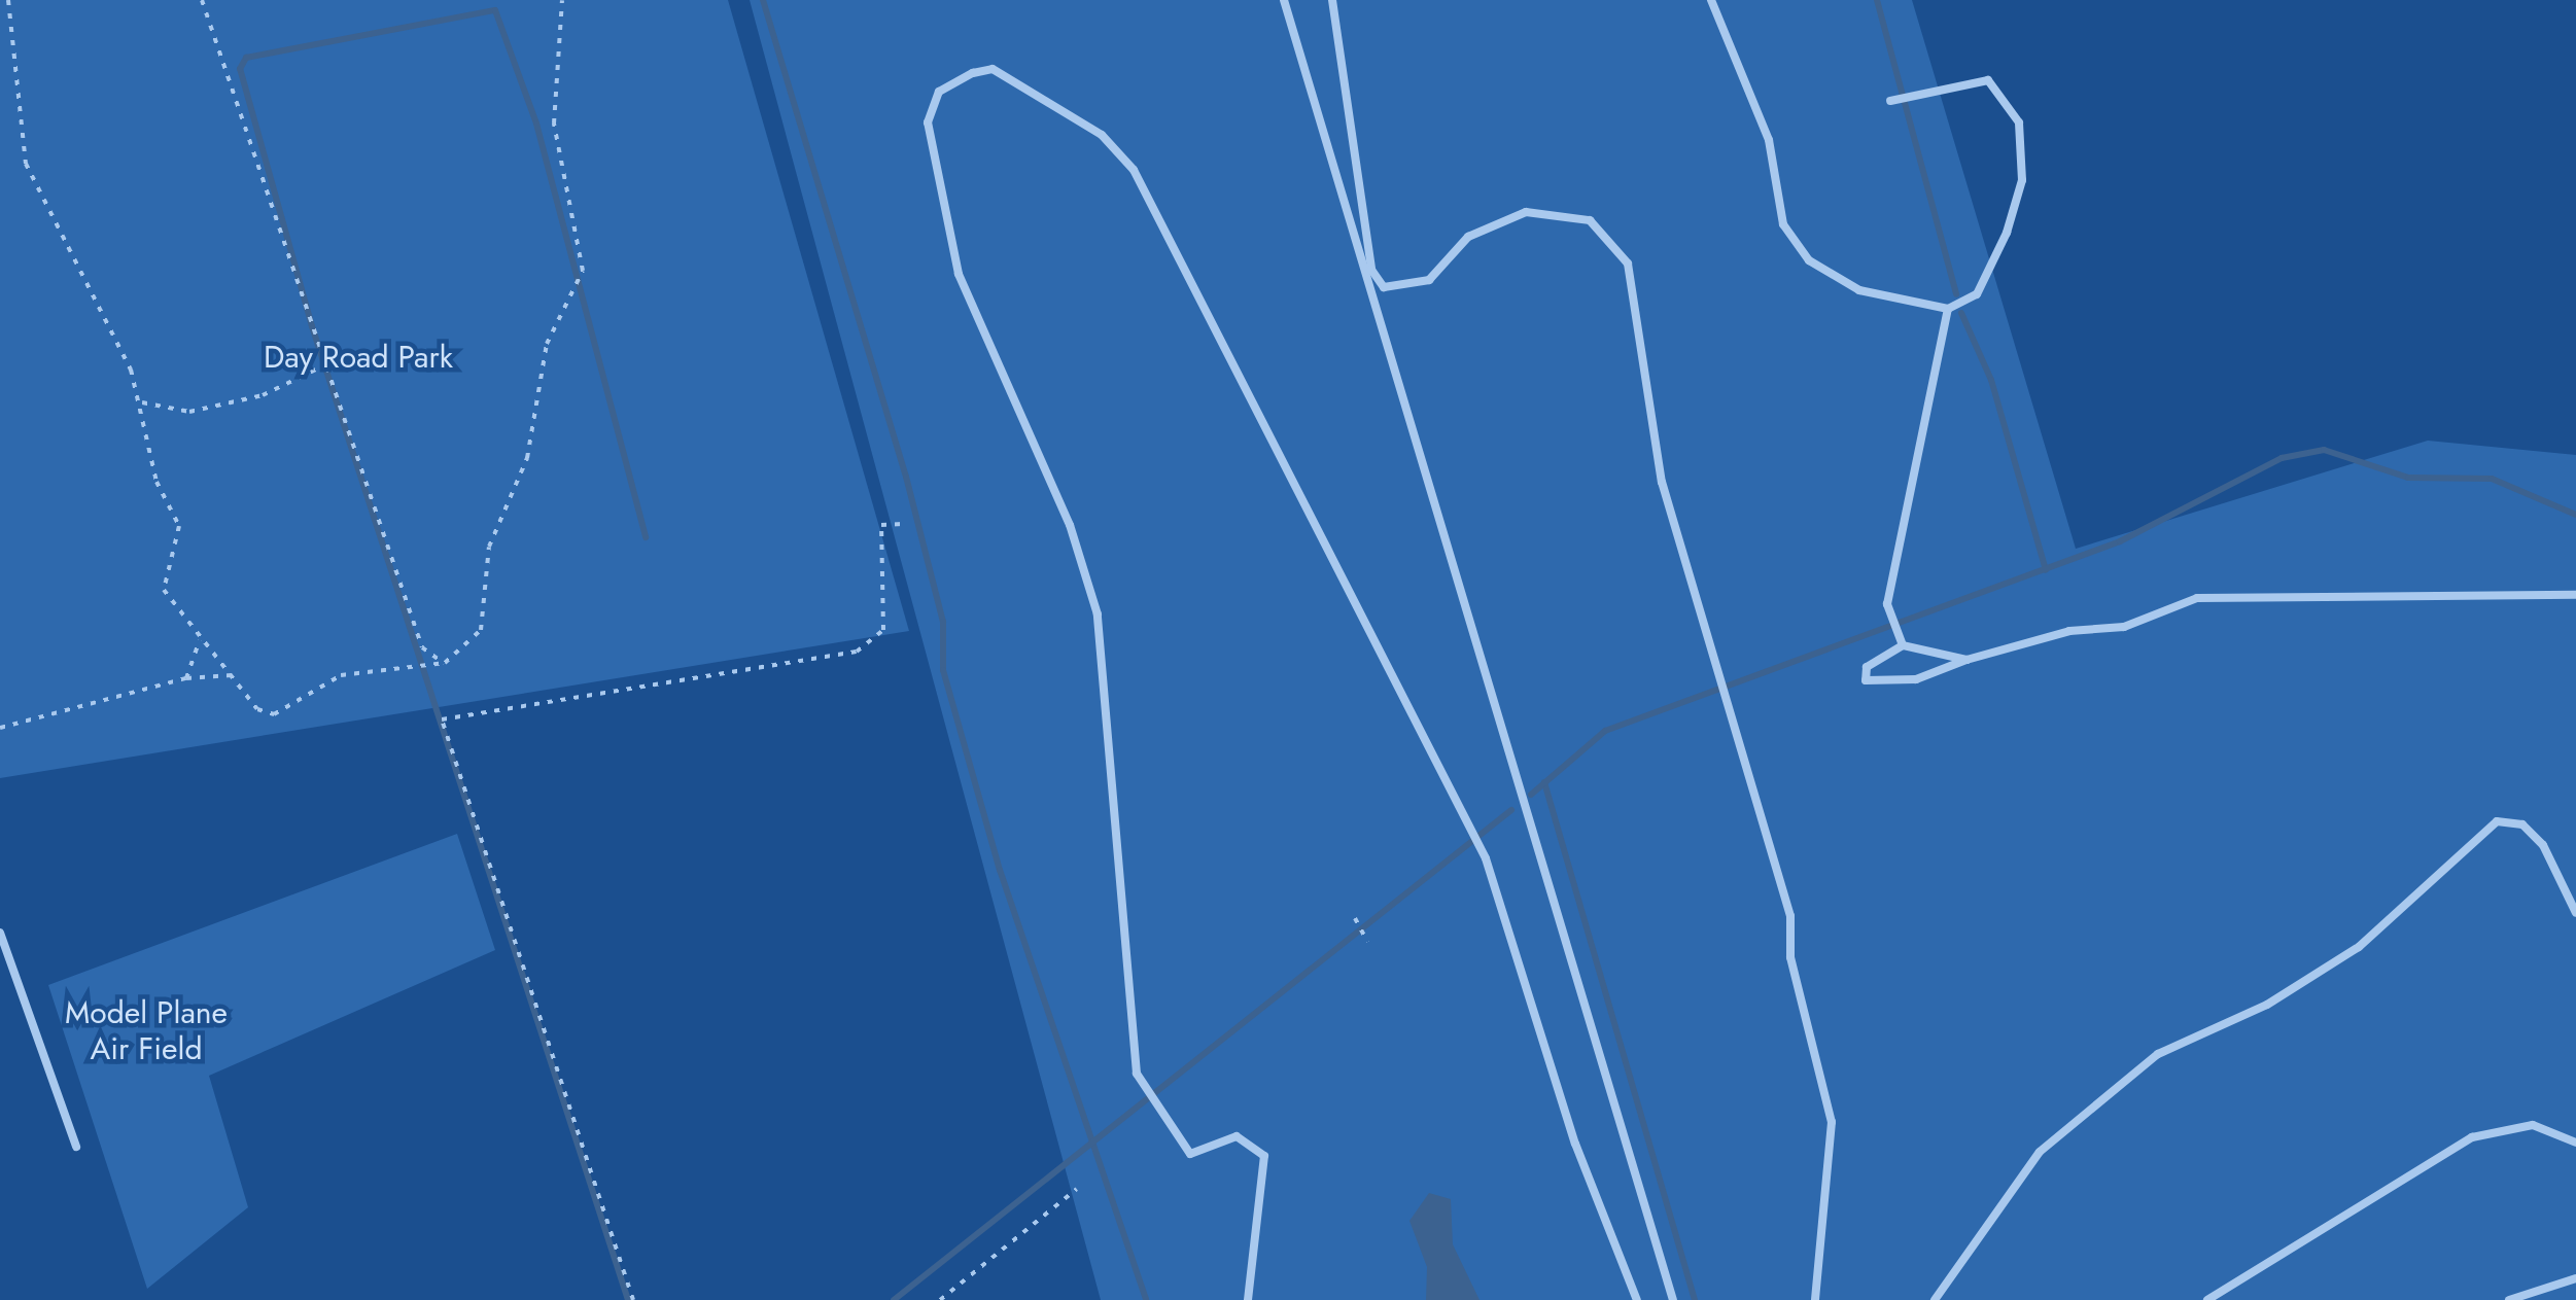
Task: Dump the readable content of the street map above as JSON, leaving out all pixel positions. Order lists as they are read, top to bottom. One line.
{"parks":["Day Road Park","Model Plane Air Field"]}
